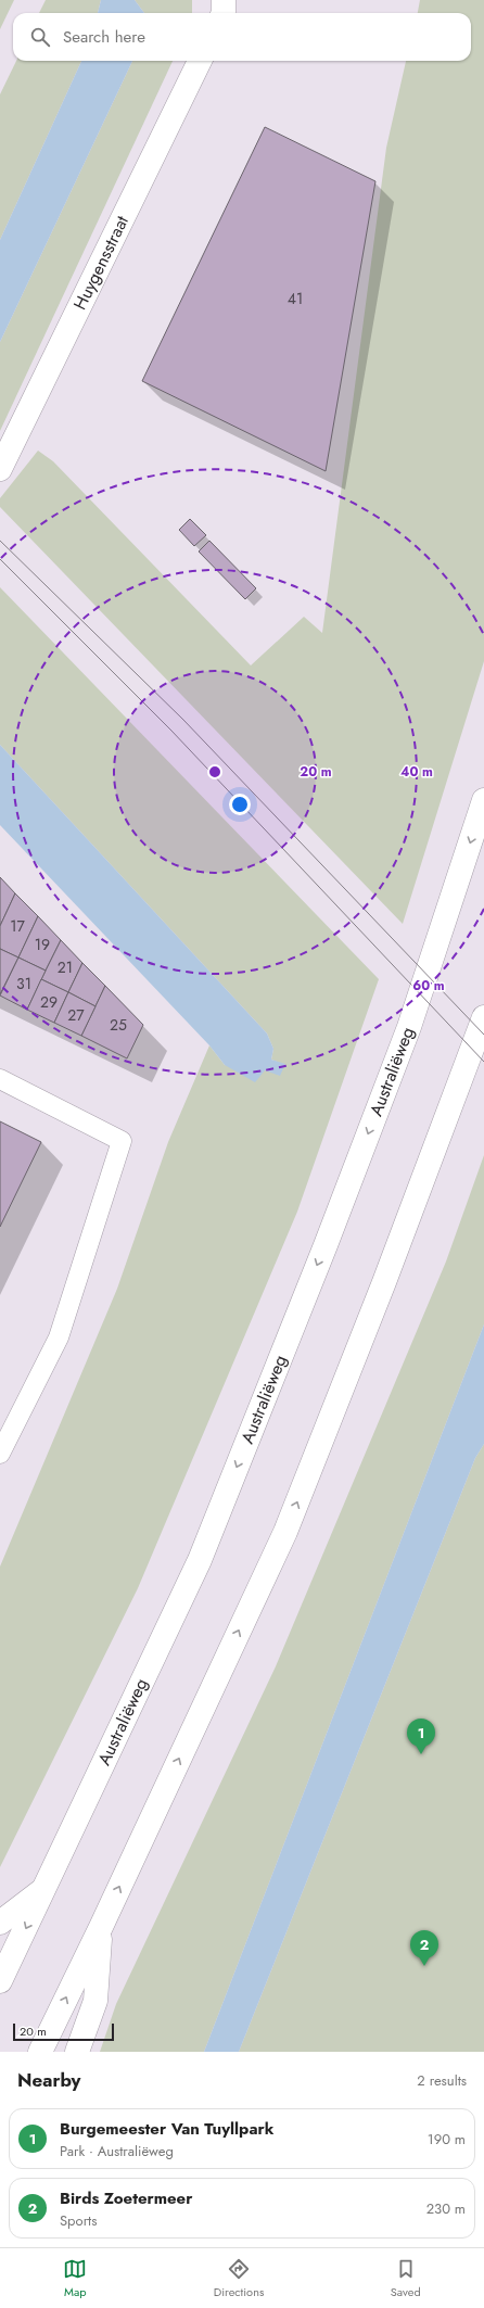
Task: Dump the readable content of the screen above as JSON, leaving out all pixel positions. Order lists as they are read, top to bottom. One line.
{"streets":{"main road":["Huygensstraat","Australiëweg"]},"house_numbers":["41","17","19","21","31","29","27","25"],"scale_bar":"20 m","page":{"search":"Search here","pins":["1","2"],"scale":"20 m","heading":["Nearby","2 results"],"list":[{"mark":"1","name":"Burgemeester Van Tuyllpark","note":"Park · Australiëweg","value":"190 m"},{"mark":"2","name":"Birds Zoetermeer","note":"Sports","value":"230 m"}],"nav":["Map","Directions","Saved"]},"rings":["20 m","40 m","60 m"]}
